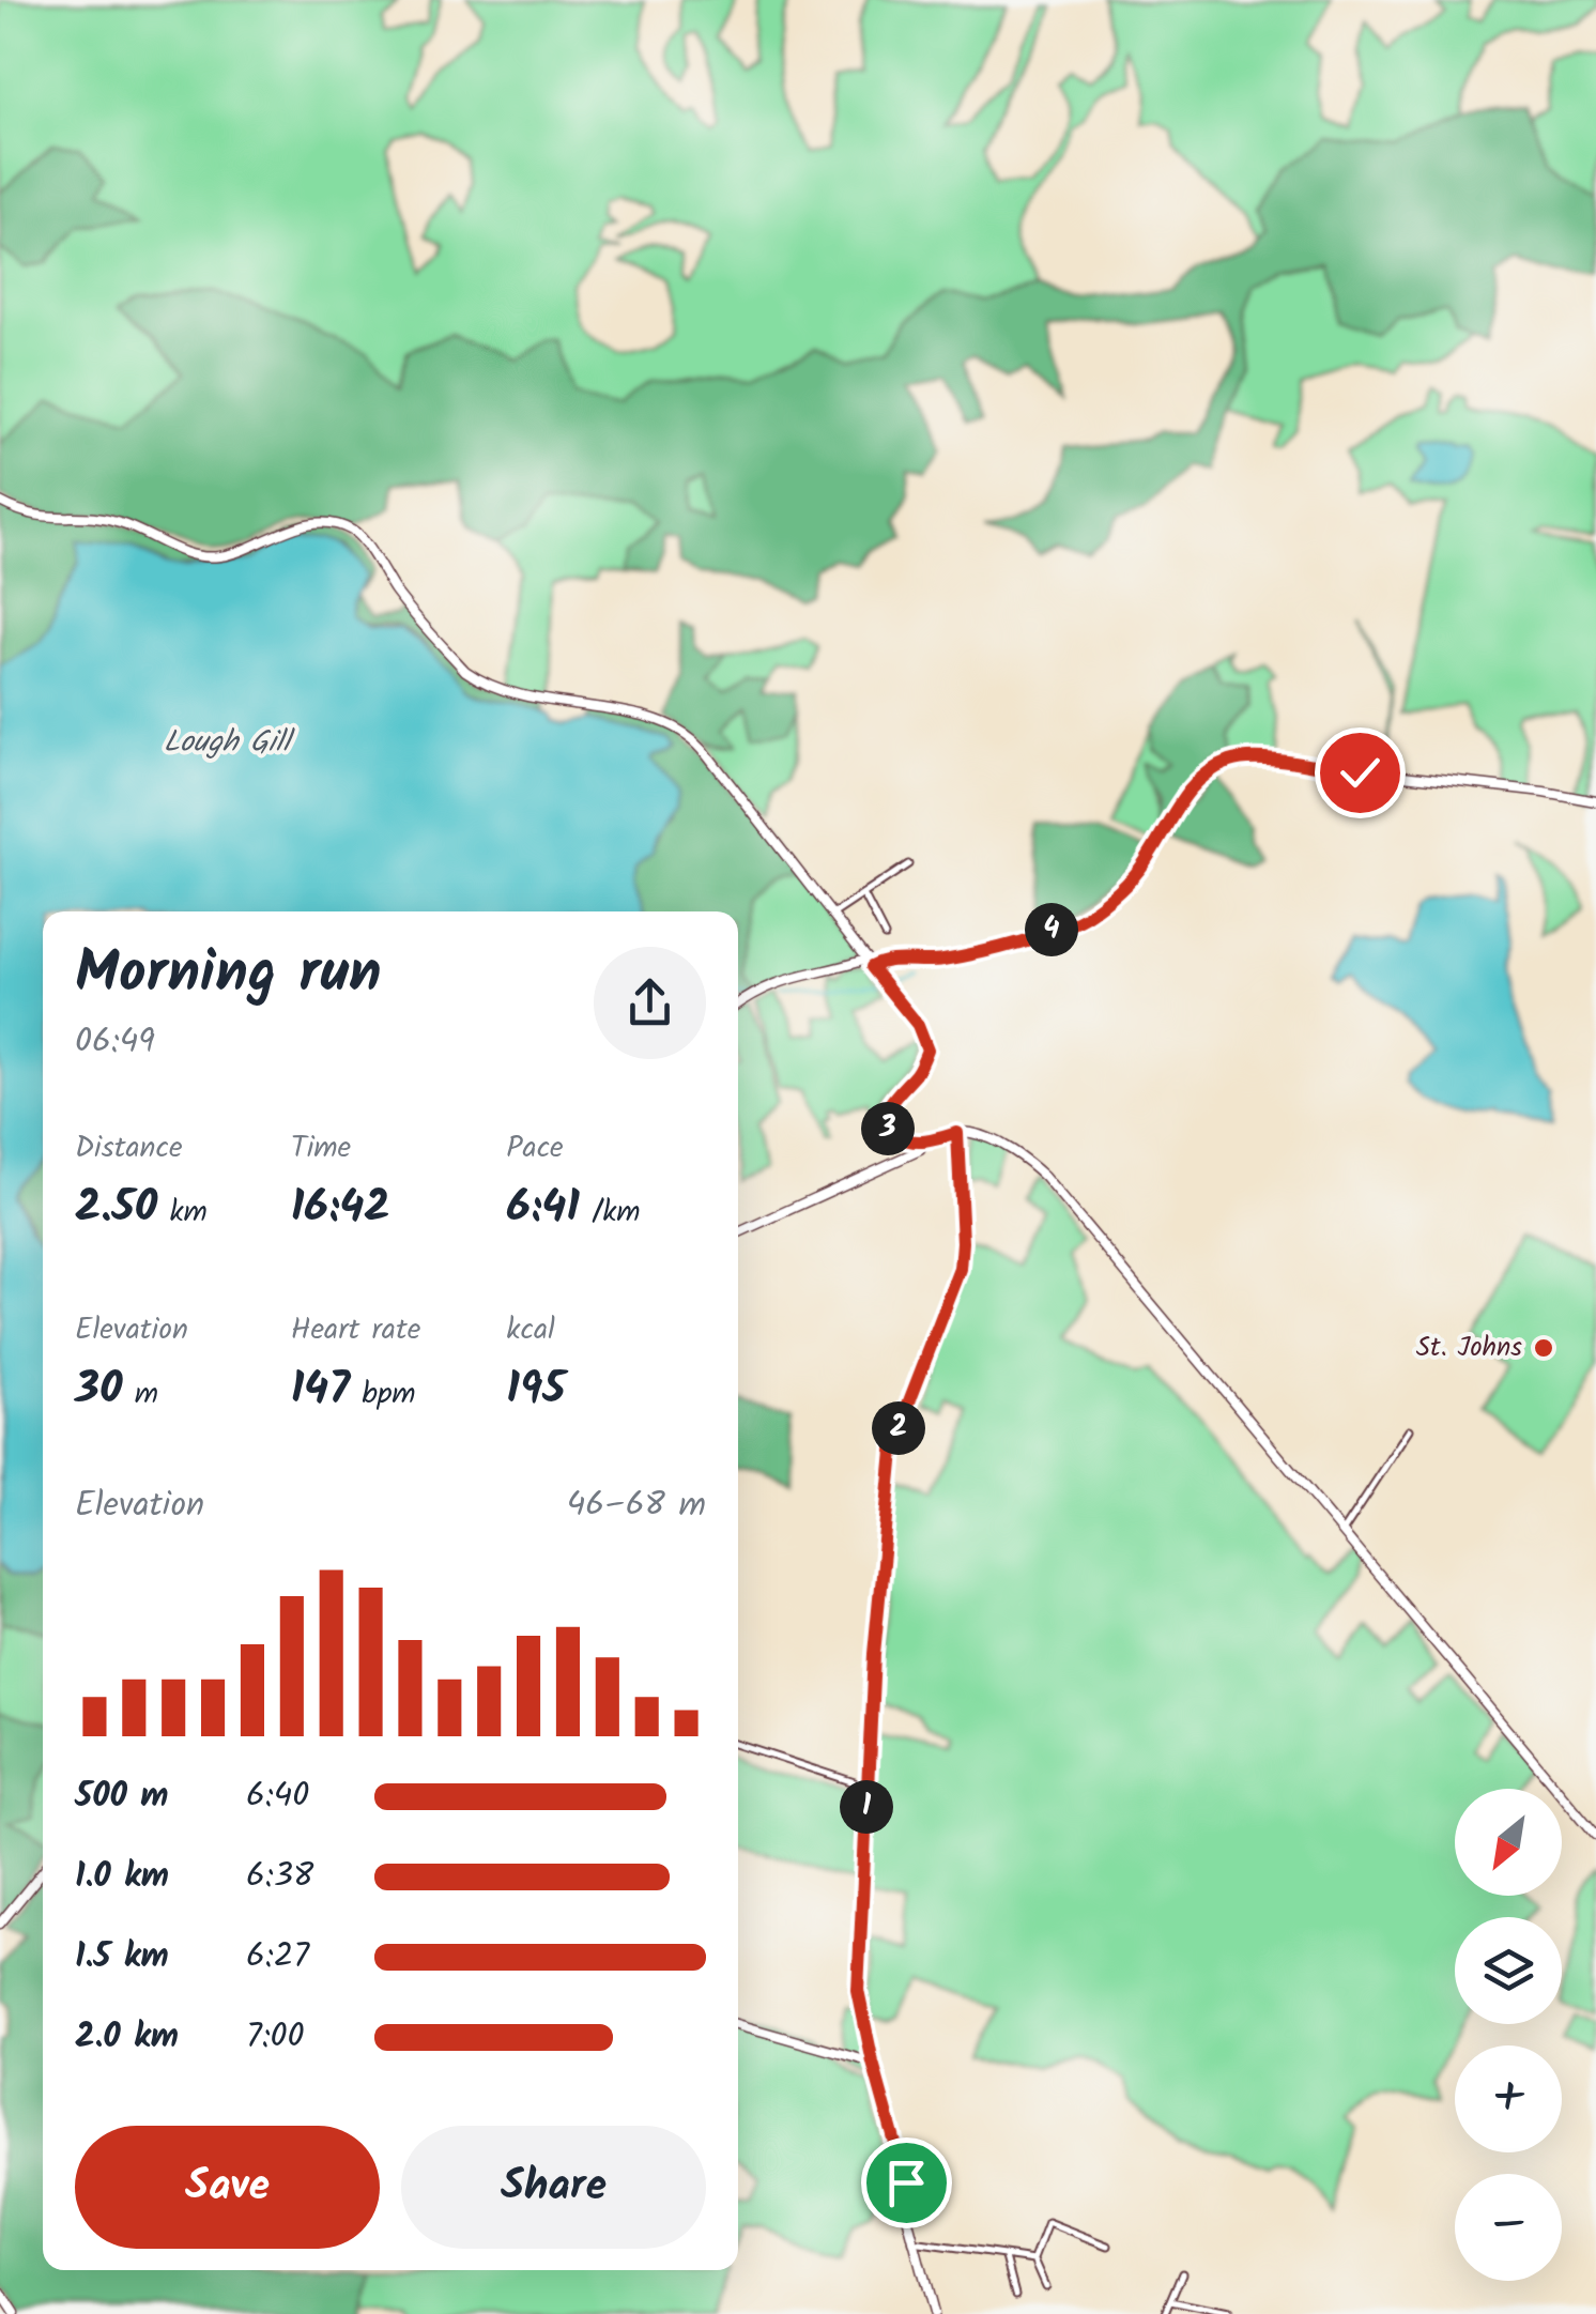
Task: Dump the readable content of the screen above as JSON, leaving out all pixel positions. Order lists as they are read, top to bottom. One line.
{"water":["Lough Gill"],"places":["St. Johns"],"north":"bottom left","page":{"pins":["4","3","2","1"],"heading":["Morning run","06:49"],"stats":[["Distance","2.50 km"],["Time","16:42"],["Pace","6:41 /km"],["Elevation","30 m"],["Heart rate","147 bpm"],["kcal","195"]],"chart":["Elevation","46–68 m"],"list":[{"name":"500 m","note":"6:40"},{"name":"1.0 km","note":"6:38"},{"name":"1.5 km","note":"6:27"},{"name":"2.0 km","note":"7:00"}],"map_buttons":["+","−"],"buttons":["Save","Share"]}}
